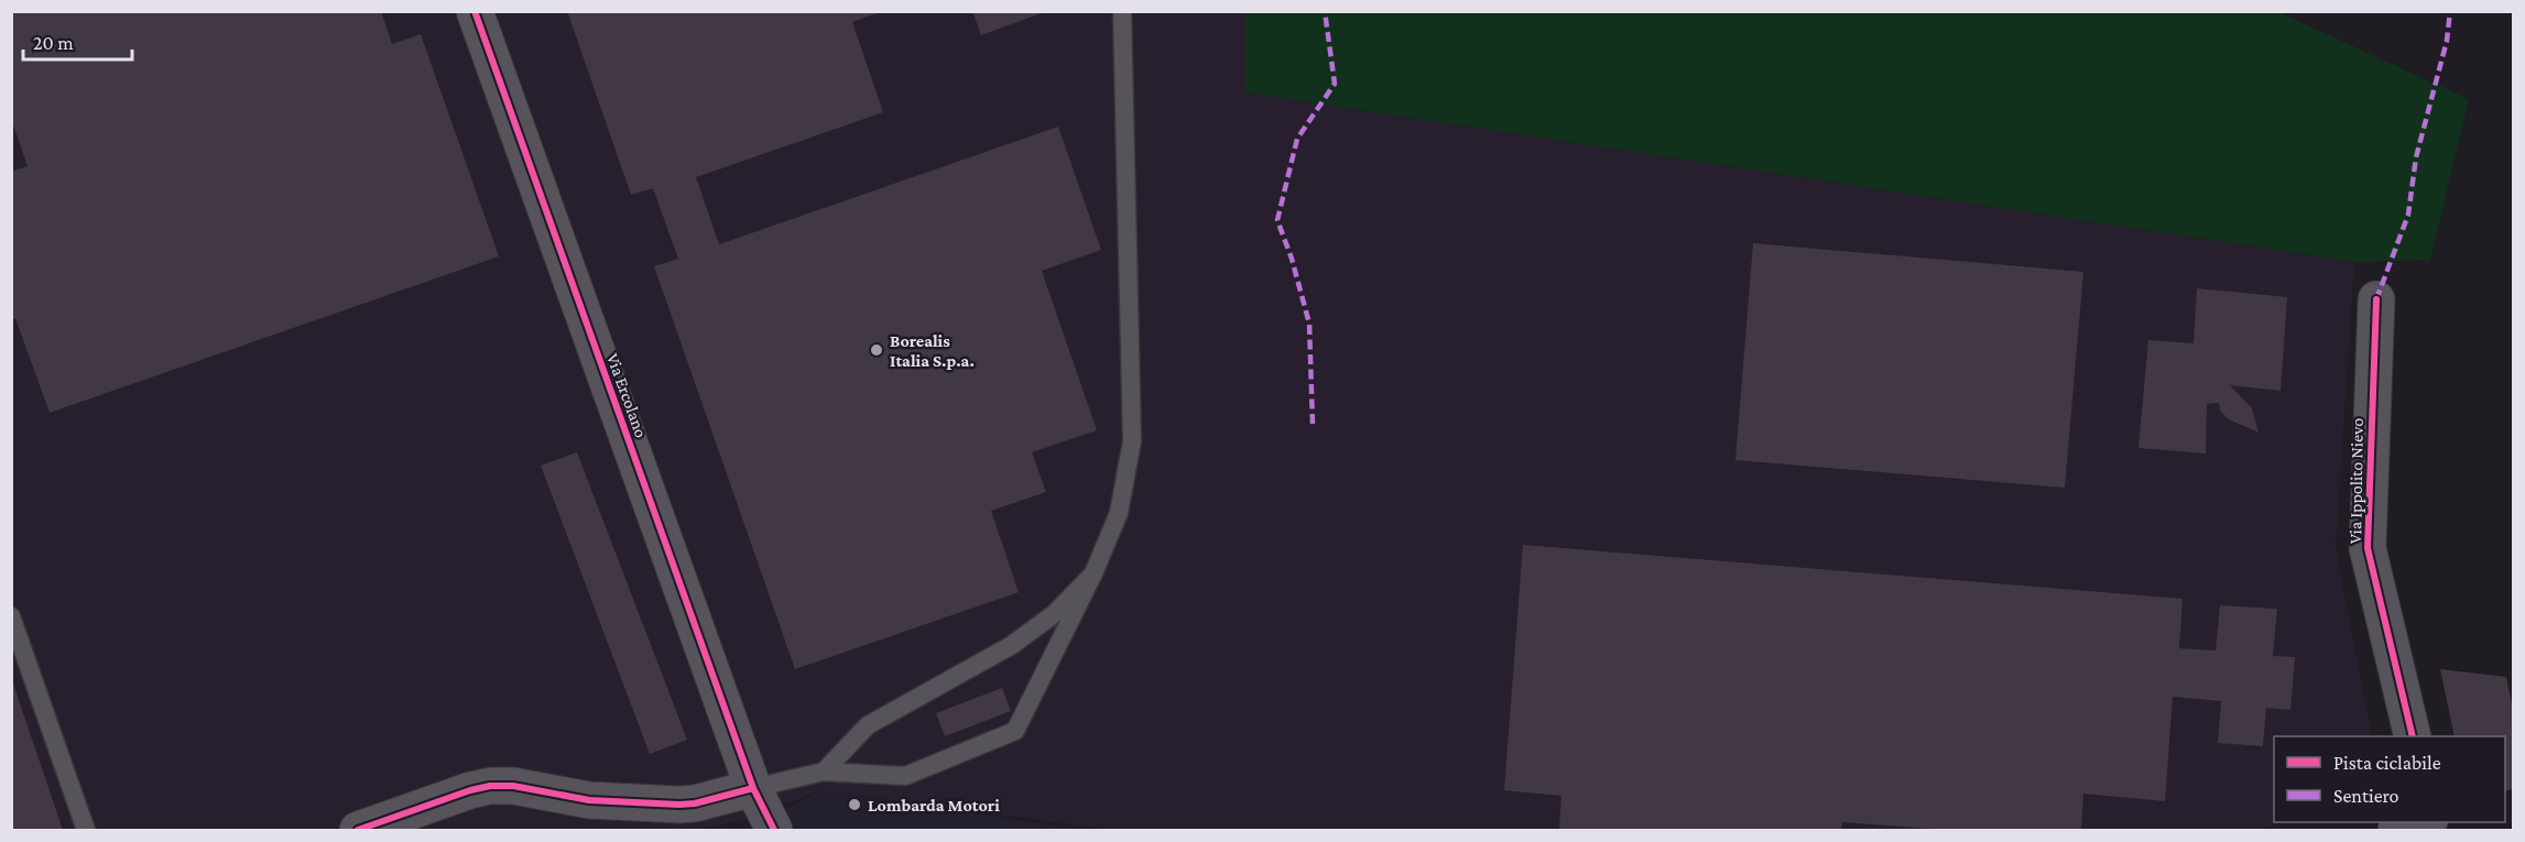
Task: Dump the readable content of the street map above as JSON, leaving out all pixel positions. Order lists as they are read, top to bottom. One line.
{"streets":{"street":["Via Ercolano","Via Ippolito Nievo"]},"places":["Borealis Italia S.p.a.","Lombarda Motori"],"legend":["Pista ciclabile","Sentiero"],"scale_bar":"20 m"}
